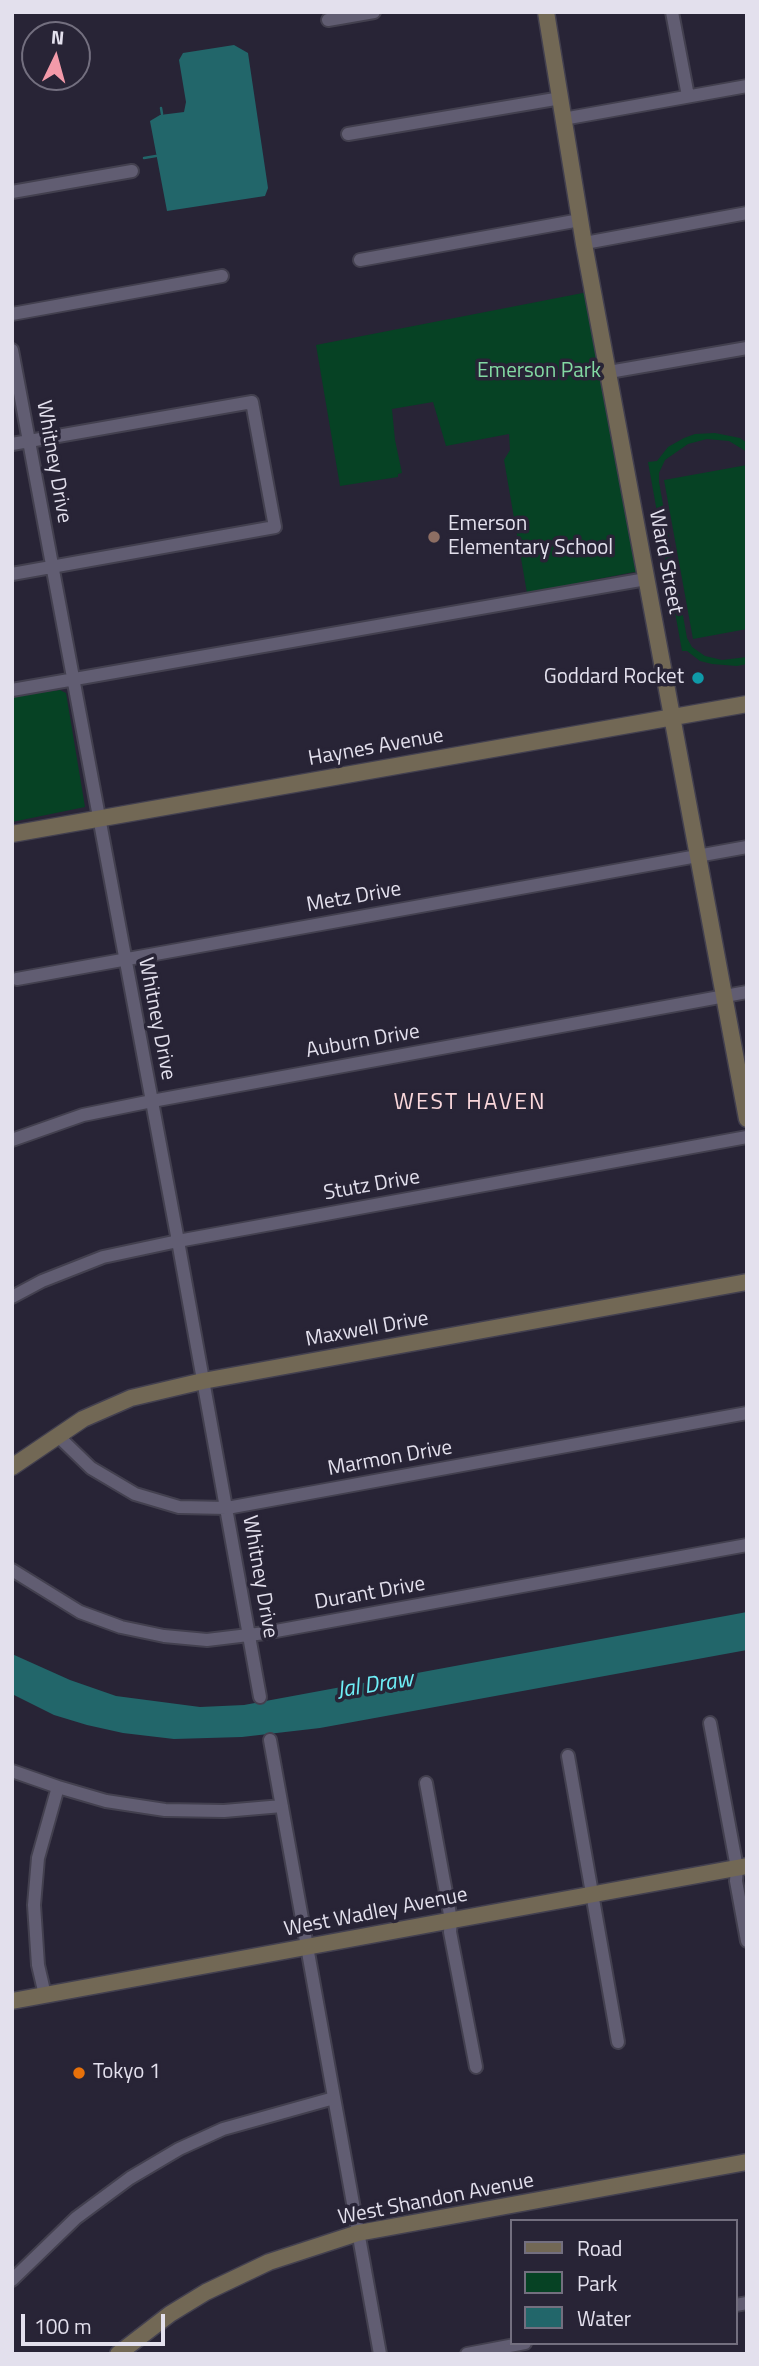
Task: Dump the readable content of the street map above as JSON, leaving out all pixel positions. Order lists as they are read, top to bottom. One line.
{"streets":{"street":["Whitney Drive","Ward Street","Haynes Avenue","Metz Drive","Auburn Drive","Stutz Drive","Maxwell Drive","Marmon Drive","Durant Drive","West Wadley Avenue","West Shandon Avenue"]},"crossings":[["Whitney Drive","Haynes Avenue"],["Whitney Drive","Metz Drive"],["Whitney Drive","Auburn Drive"],["Whitney Drive","Stutz Drive"],["Whitney Drive","Maxwell Drive"],["Whitney Drive","Marmon Drive"],["Whitney Drive","Durant Drive"],["Ward Street","Haynes Avenue"],["Ward Street","Metz Drive"],["Ward Street","Auburn Drive"],["Maxwell Drive","Marmon Drive"]],"districts":["WEST HAVEN"],"water":["Jal Draw"],"parks":["Emerson Park"],"places":["Emerson Elementary School","Goddard Rocket","Tokyo 1"],"legend":["Road","Park","Water"],"scale_bar":"100 m","north":"top"}
